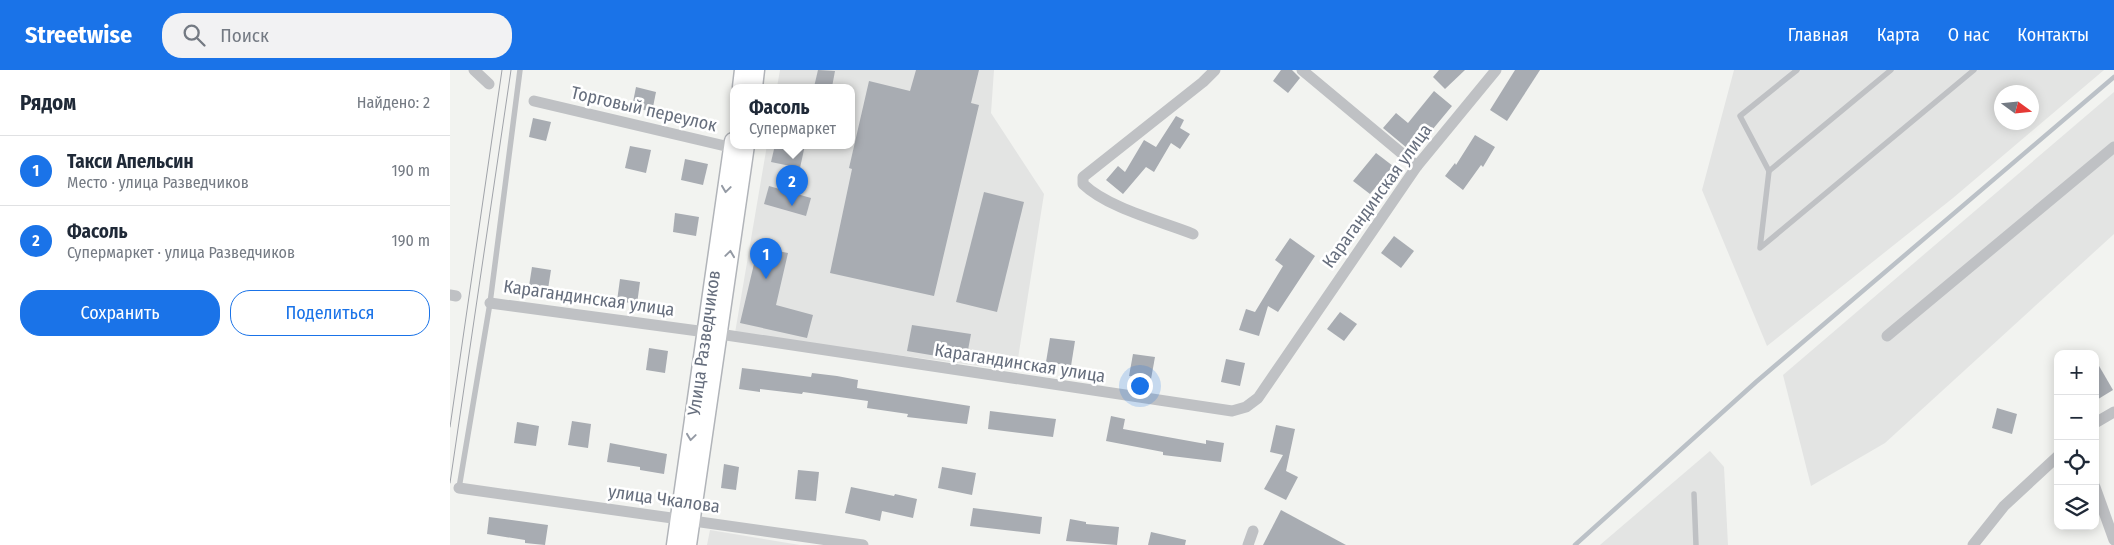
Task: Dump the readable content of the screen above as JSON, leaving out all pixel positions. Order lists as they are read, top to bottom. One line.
{"streets":{"main road":["Улица Разведчиков"],"street":["Торговый переулок","Карагандинская улица","улица Чкалова"]},"crossings":[["Карагандинская улица","Улица Разведчиков"],["Улица Разведчиков","улица Чкалова"]],"north":"right","page":{"header":"Streetwise","search":"Поиск","nav":["Главная","Карта","О нас","Контакты"],"heading":["Рядом","Найдено: 2"],"popup":["Фасоль","Супермаркет"],"list":[{"mark":"1","name":"Такси Апельсин","note":"Место · улица Разведчиков","value":"190 m"},{"mark":"2","name":"Фасоль","note":"Супермаркет · улица Разведчиков","value":"190 m"}],"pins":["2","1"],"buttons":["Сохранить","Поделиться"],"map_buttons":["+","−"]}}
